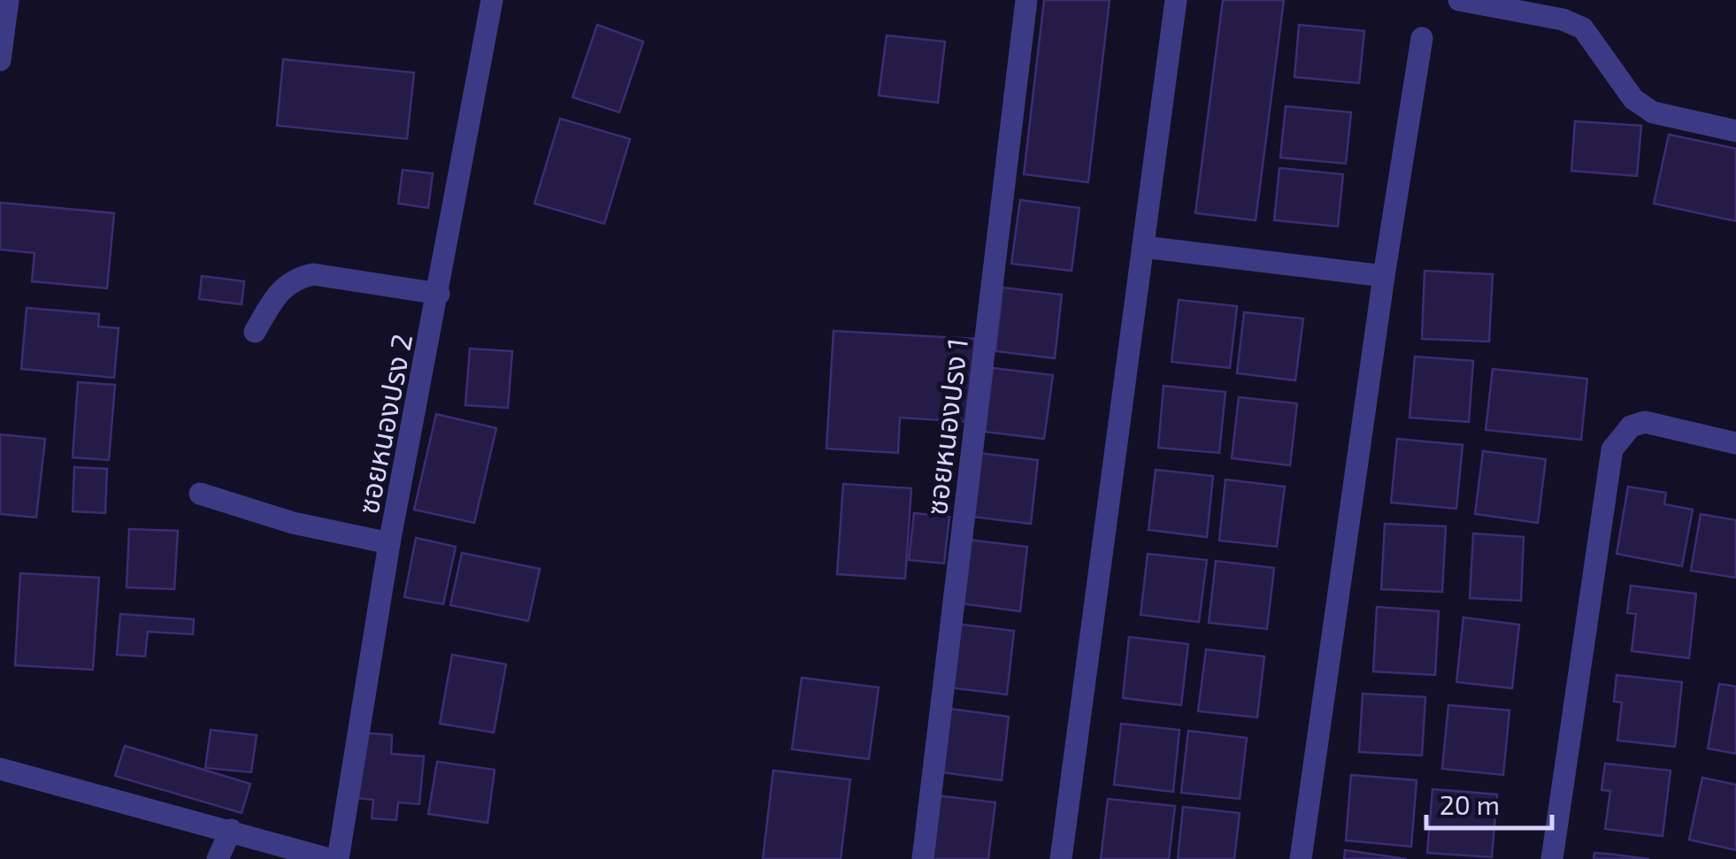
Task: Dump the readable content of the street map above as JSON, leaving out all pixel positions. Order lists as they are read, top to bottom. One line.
{"streets":{"street":["ซอยหนองปรง 2","ซอยหนองปรง 1"]},"scale_bar":"20 m"}
